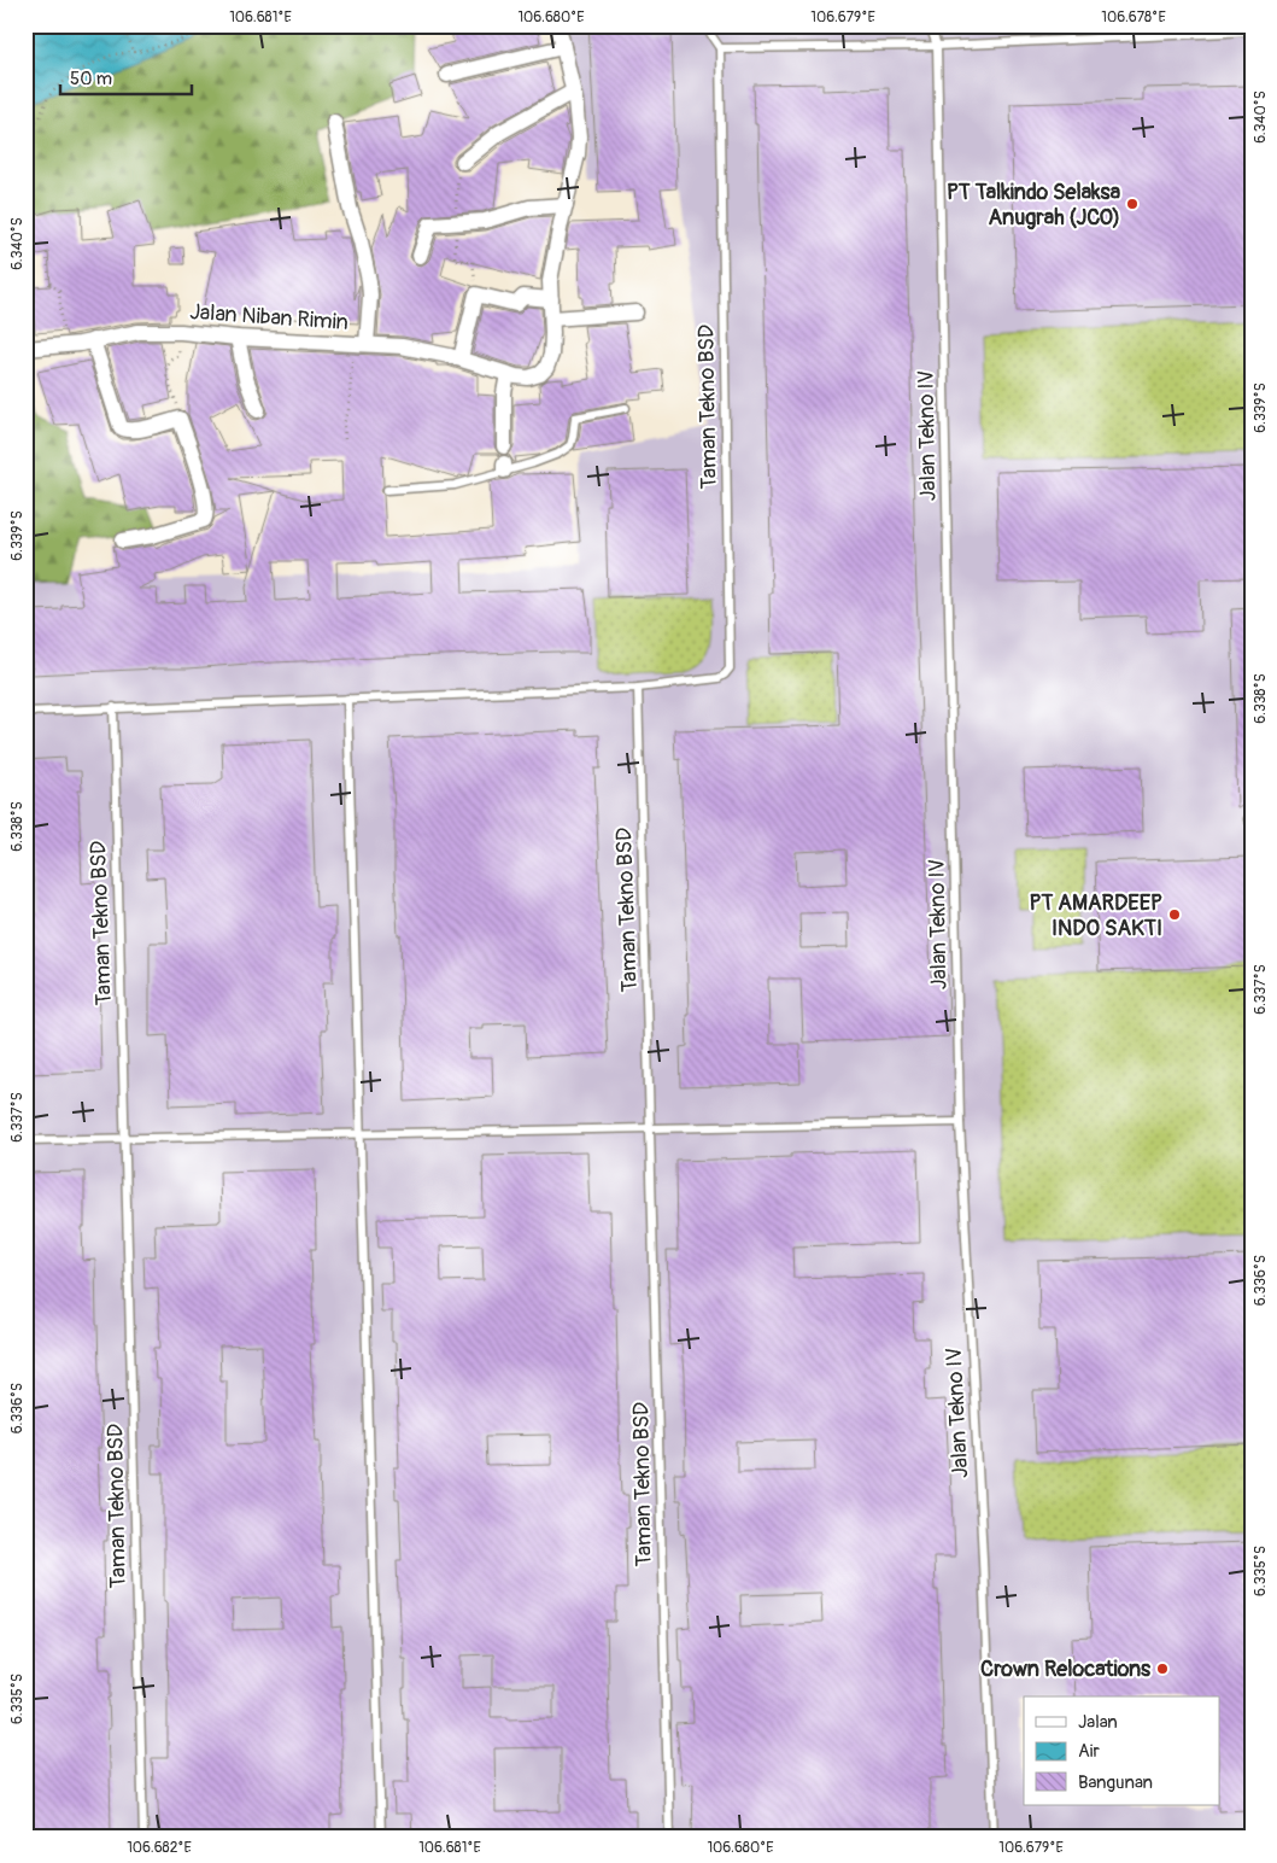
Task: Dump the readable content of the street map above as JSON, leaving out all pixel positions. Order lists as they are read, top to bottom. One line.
{"streets":{"street":["Jalan Niban Rimin"],"lane":["Taman Tekno BSD","Jalan Tekno IV"]},"places":["PT Talkindo Selaksa Anugrah (JCO)","PT AMARDEEP INDO SAKTI","Crown Relocations"],"legend":["Jalan","Air","Bangunan"],"scale_bar":"50 m","coordinates":["106.681°E","106.680°E","106.679°E","106.678°E","6.340°S","6.339°S","6.338°S","6.337°S","6.336°S","6.335°S","106.682°E"]}
